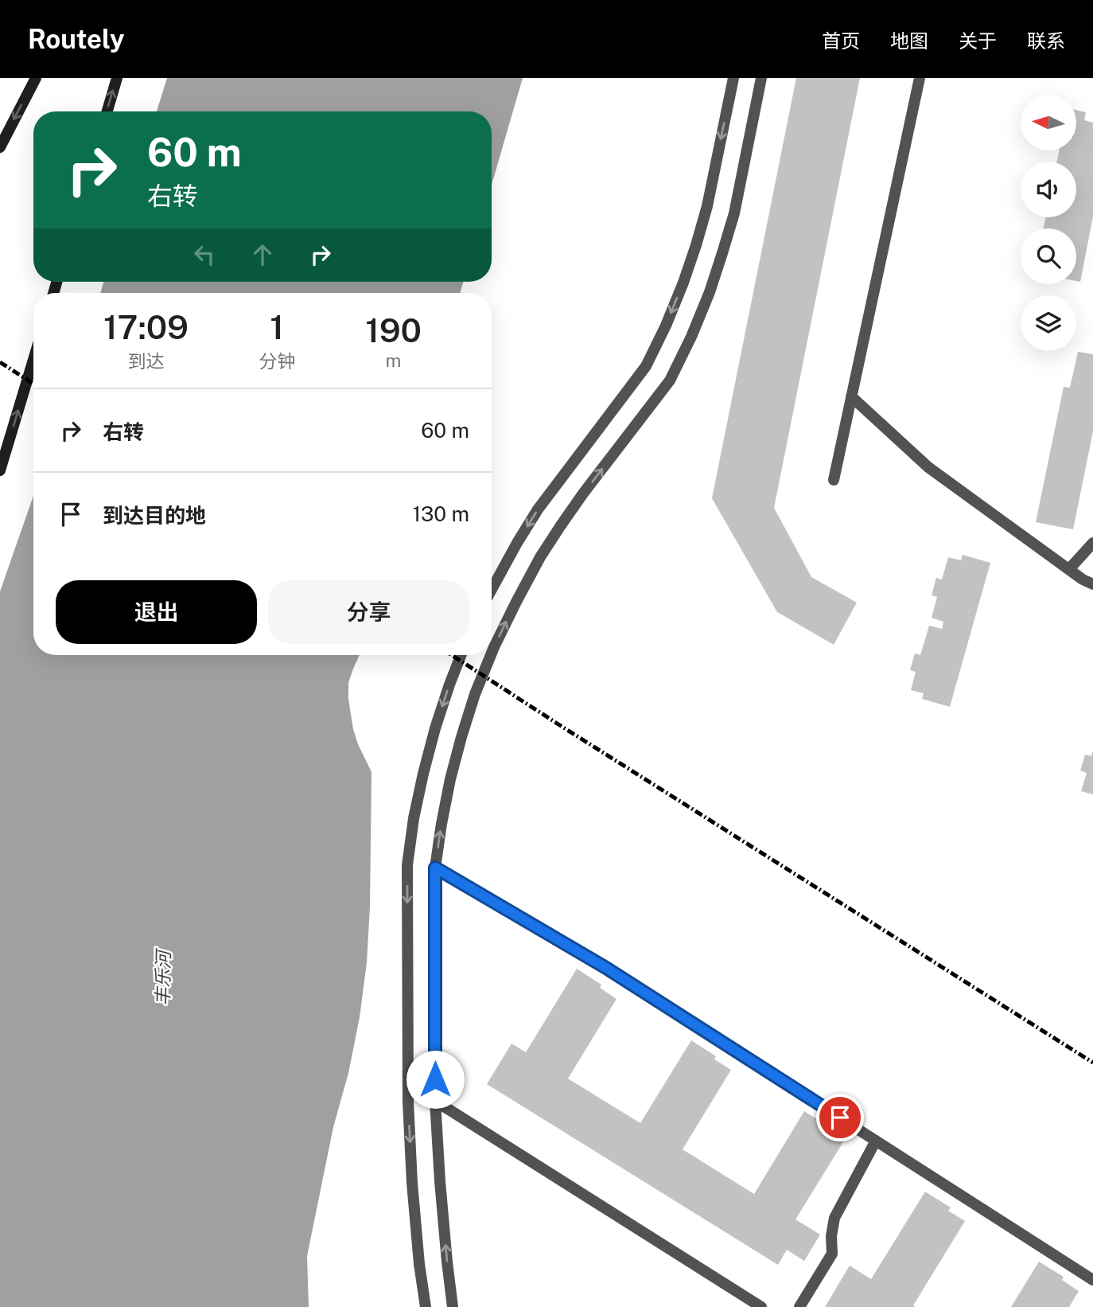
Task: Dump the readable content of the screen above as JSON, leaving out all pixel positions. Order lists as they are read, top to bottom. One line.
{"water":["丰乐河"],"north":"left","page":{"header":"Routely","nav":["首页","地图","关于","联系"],"turn":["60 m","右转"],"eta":["17:09","到达","1","分钟","190","m"],"list":[{"name":"右转","value":"60 m"},{"name":"到达目的地","value":"130 m"}],"buttons":["退出","分享"]}}
